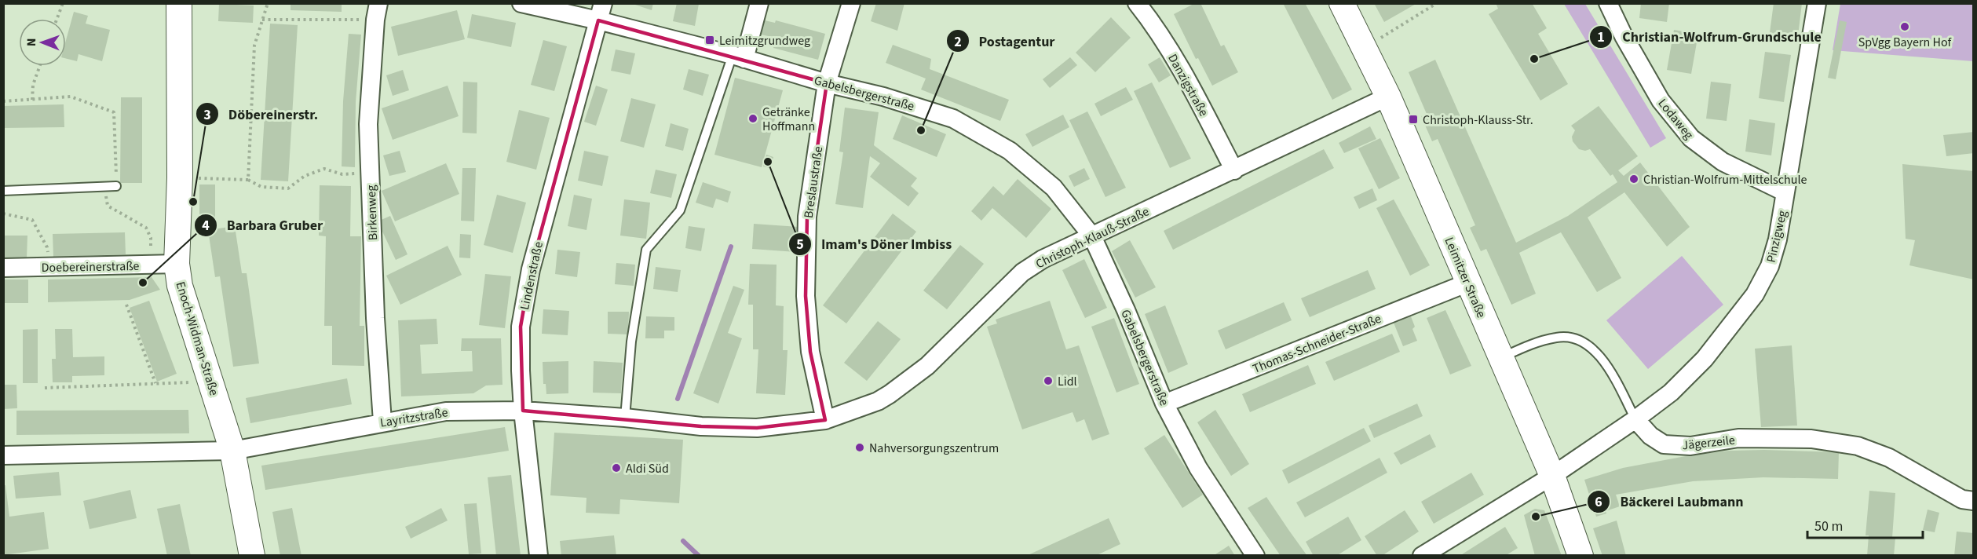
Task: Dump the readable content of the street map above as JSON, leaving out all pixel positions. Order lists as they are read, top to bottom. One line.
{"streets":{"street":["Danzigstraße","Gabelsbergerstraße","Lodaweg","Breslaustraße","Birkenweg","Pinzigweg","Christoph-Klauß-Straße","Doebereinerstraße","Lindenstraße","Leimitzer Straße","Enoch-Widman-Straße","Thomas-Schneider-Straße","Layritzstraße","Jägerzeile"]},"crossings":[["Danzigstraße","Christoph-Klauß-Straße"],["Gabelsbergerstraße","Breslaustraße"],["Gabelsbergerstraße","Christoph-Klauß-Straße"],["Gabelsbergerstraße","Lindenstraße"],["Gabelsbergerstraße","Thomas-Schneider-Straße"],["Lodaweg","Pinzigweg"],["Breslaustraße","Christoph-Klauß-Straße"],["Breslaustraße","Layritzstraße"],["Birkenweg","Layritzstraße"],["Pinzigweg","Jägerzeile"],["Christoph-Klauß-Straße","Leimitzer Straße"],["Christoph-Klauß-Straße","Layritzstraße"],["Doebereinerstraße","Enoch-Widman-Straße"],["Lindenstraße","Layritzstraße"],["Leimitzer Straße","Thomas-Schneider-Straße"],["Enoch-Widman-Straße","Layritzstraße"]],"places":{"other":["SpVgg Bayern Hof","Christian-Wolfrum-Grundschule","Getränke Hoffmann","Postagentur","Imam's Döner Imbiss","Christian-Wolfrum-Mittelschule","Döbereinerstr.","Barbara Gruber","Lidl","Nahversorgungszentrum","Aldi Süd","Bäckerei Laubmann"],"transit":["Leimitzgrundweg","Christoph-Klauss-Str."]},"scale_bar":"50 m","north":"left"}
